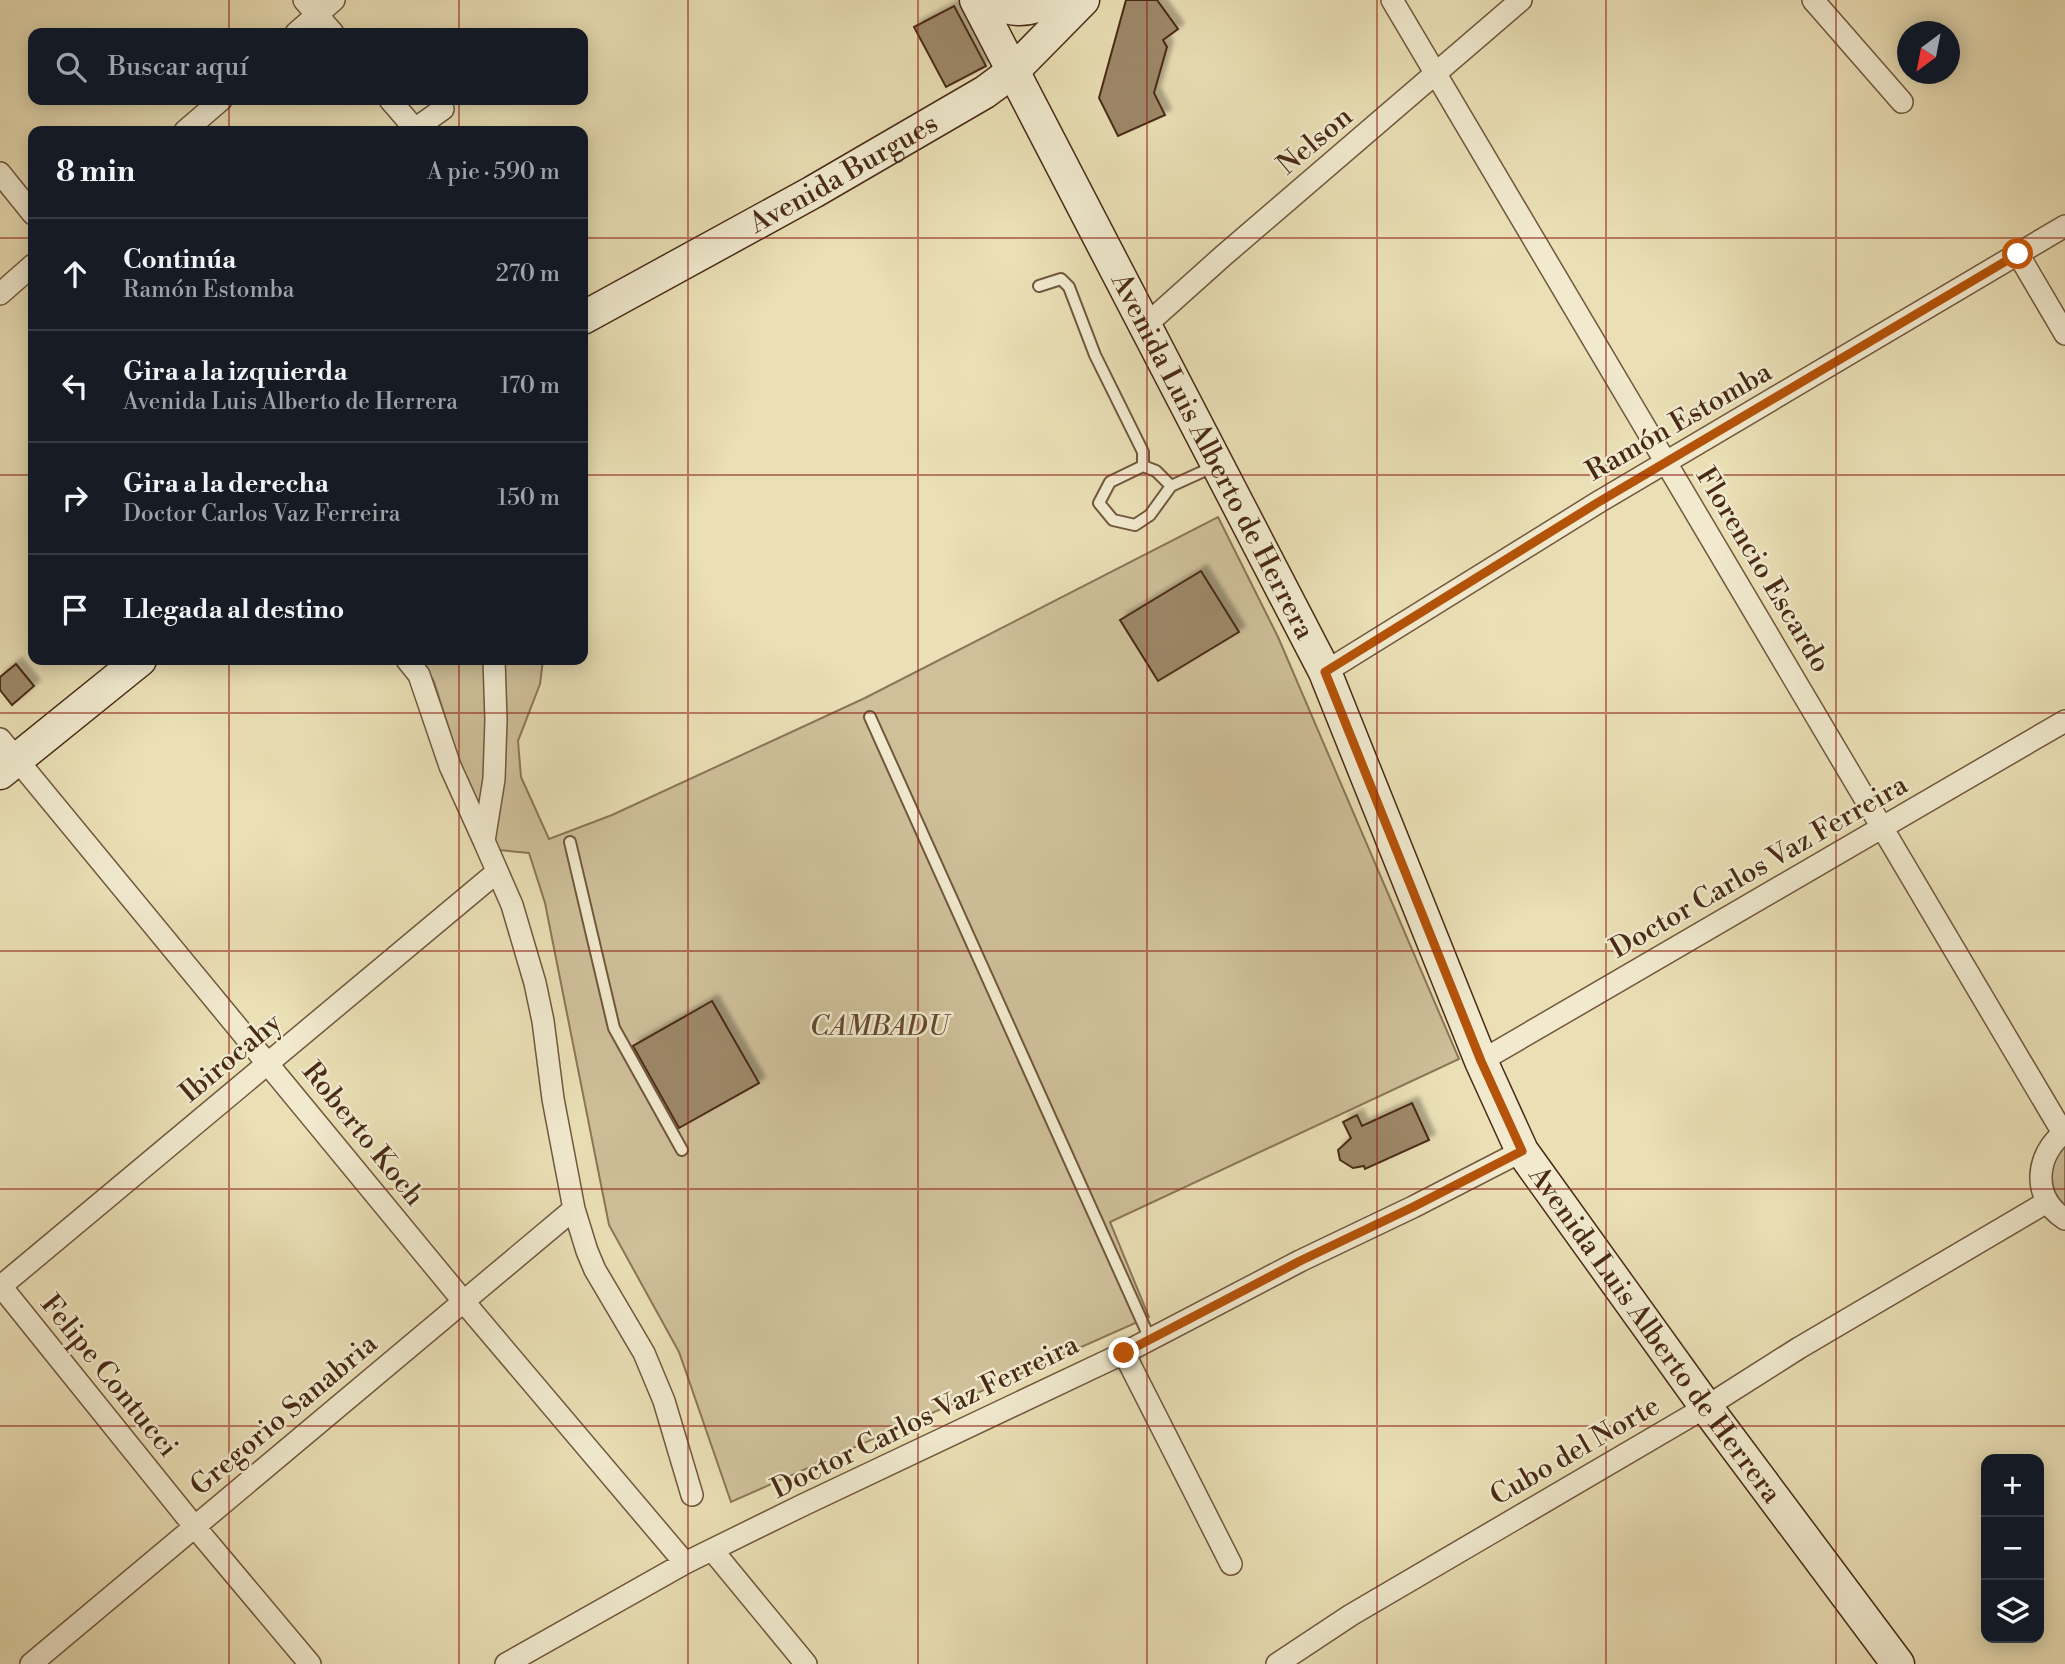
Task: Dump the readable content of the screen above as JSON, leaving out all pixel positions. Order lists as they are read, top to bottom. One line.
{"streets":{"main road":["Avenida Burgues","Avenida Luis Alberto de Herrera"],"street":["Nelson","Ramón Estomba","Florencio Escardo","Doctor Carlos Vaz Ferreira","Ibirocahy","Roberto Koch","Felipe Contucci","Gregorio Sanabria","Cubo del Norte"]},"crossings":[["Nelson","Avenida Luis Alberto de Herrera"],["Nelson","Florencio Escardo"],["Avenida Burgues","Avenida Luis Alberto de Herrera"],["Ramón Estomba","Avenida Luis Alberto de Herrera"],["Ramón Estomba","Florencio Escardo"],["Avenida Luis Alberto de Herrera","Doctor Carlos Vaz Ferreira"],["Avenida Luis Alberto de Herrera","Cubo del Norte"],["Florencio Escardo","Doctor Carlos Vaz Ferreira"],["Florencio Escardo","Cubo del Norte"],["Doctor Carlos Vaz Ferreira","Roberto Koch"],["Ibirocahy","Roberto Koch"],["Ibirocahy","Felipe Contucci"],["Roberto Koch","Gregorio Sanabria"],["Felipe Contucci","Gregorio Sanabria"]],"parks":["CAMBADU"],"north":"bottom left","page":{"search":"Buscar aquí","heading":["8 min","A pie · 590 m"],"list":[["Continúa","Ramón Estomba","270 m"],["Gira a la izquierda","Avenida Luis Alberto de Herrera","170 m"],["Gira a la derecha","Doctor Carlos Vaz Ferreira","150 m"],"Llegada al destino"],"map_buttons":["+","−"]}}
